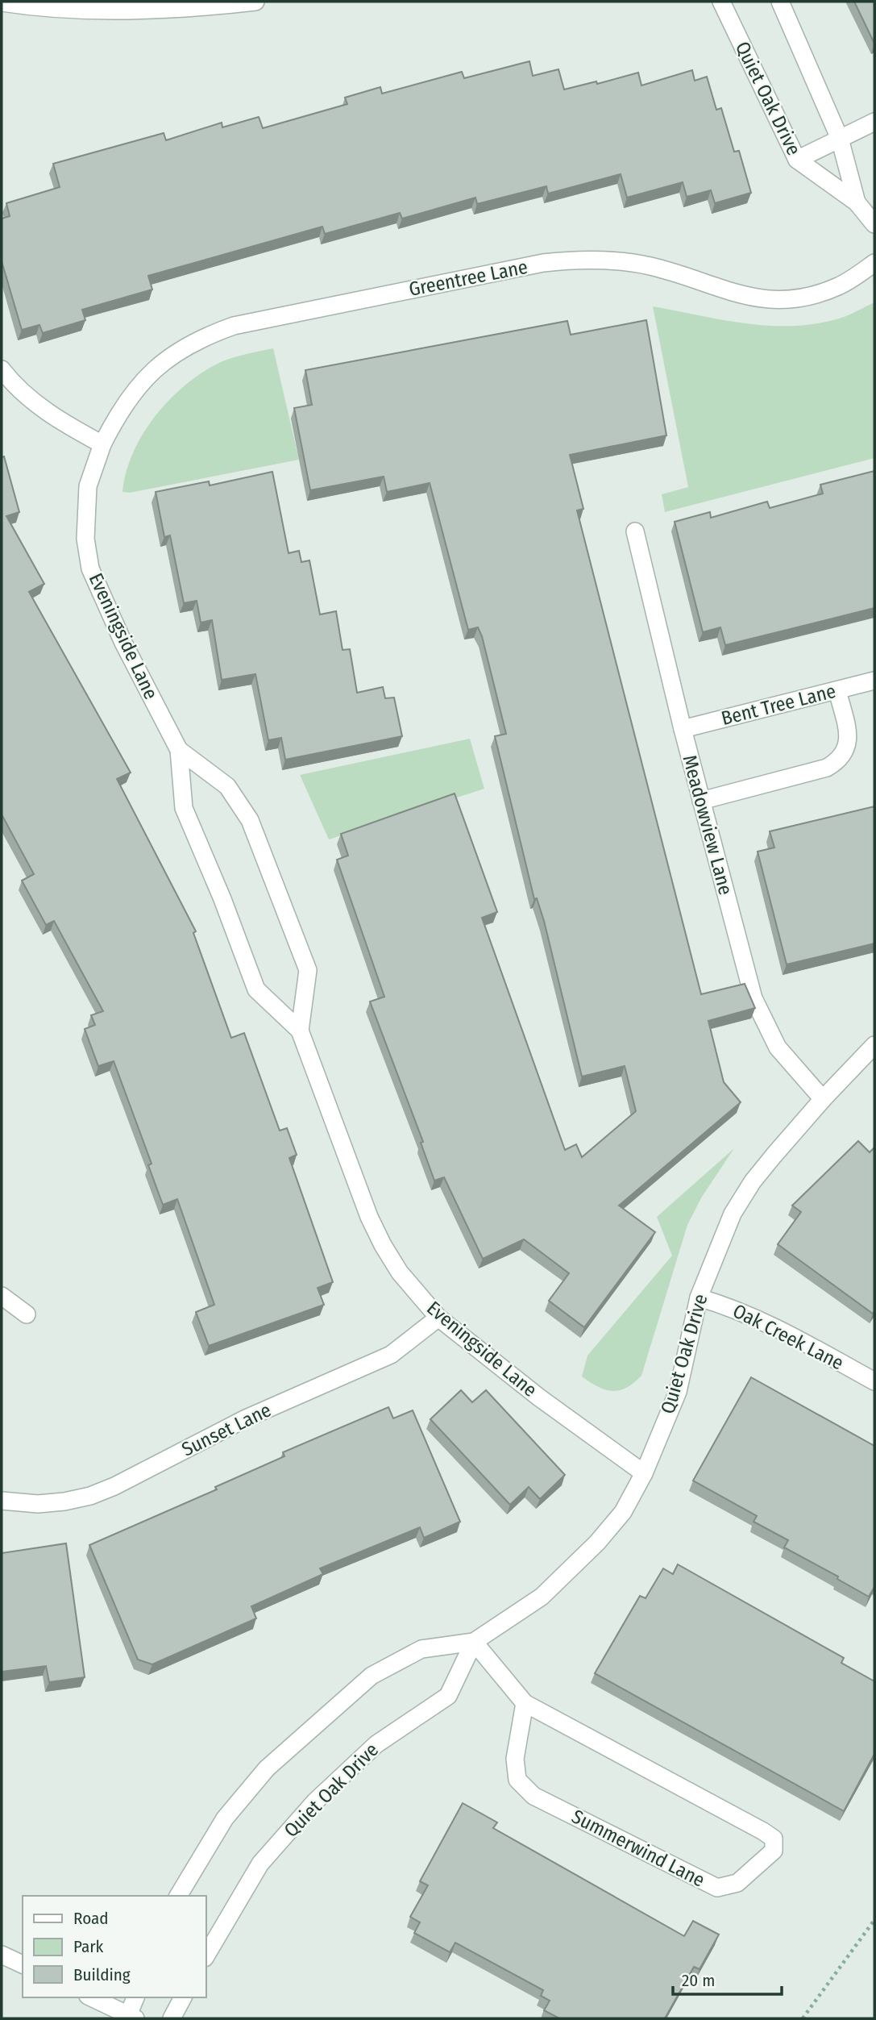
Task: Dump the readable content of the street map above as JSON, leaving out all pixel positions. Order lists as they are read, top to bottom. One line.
{"streets":{"street":["Quiet Oak Drive","Greentree Lane","Eveningside Lane","Bent Tree Lane","Meadowview Lane","Oak Creek Lane","Sunset Lane","Summerwind Lane"]},"crossings":[["Quiet Oak Drive","Eveningside Lane"],["Quiet Oak Drive","Meadowview Lane"],["Quiet Oak Drive","Oak Creek Lane"],["Quiet Oak Drive","Summerwind Lane"],["Greentree Lane","Eveningside Lane"],["Eveningside Lane","Sunset Lane"],["Bent Tree Lane","Meadowview Lane"]],"legend":["Road","Park","Building"],"scale_bar":"20 m"}
